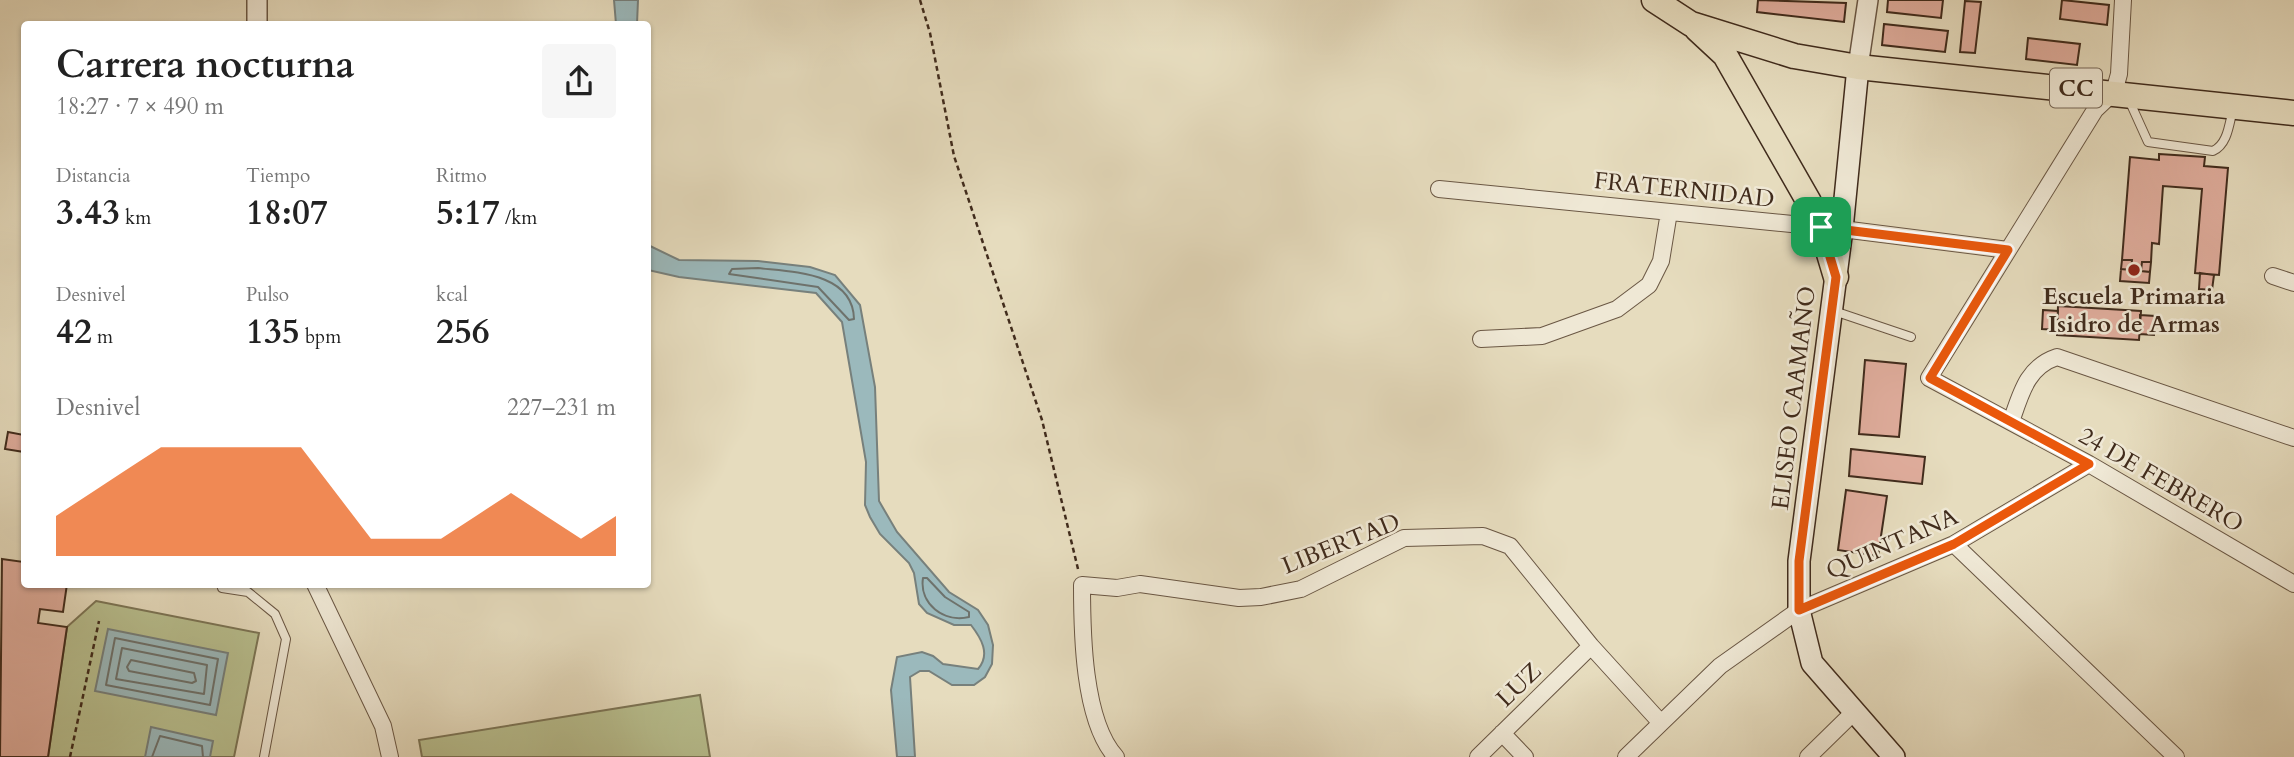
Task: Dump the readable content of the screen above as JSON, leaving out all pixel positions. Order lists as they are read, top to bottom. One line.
{"streets":{"main road":["CC","ELISEO CAAMAÑO"],"street":["FRATERNIDAD","24 DE FEBRERO","LIBERTAD","QUINTANA","LUZ"]},"crossings":[["FRATERNIDAD","24 DE FEBRERO"],["ELISEO CAAMAÑO","QUINTANA"],["24 DE FEBRERO","QUINTANA"],["LIBERTAD","QUINTANA"],["LIBERTAD","LUZ"]],"places":["Escuela Primaria Isidro de Armas"],"page":{"heading":["Carrera nocturna","18:27 · 7 × 490 m"],"stats":[["Distancia","3.43 km"],["Tiempo","18:07"],["Ritmo","5:17 /km"],["Desnivel","42 m"],["Pulso","135 bpm"],["kcal","256"]],"chart":["Desnivel","227–231 m"]}}
